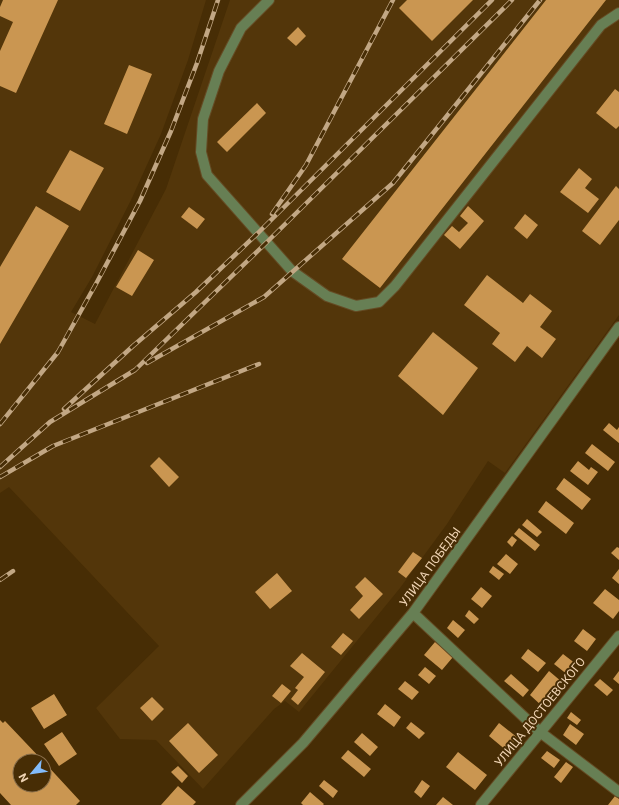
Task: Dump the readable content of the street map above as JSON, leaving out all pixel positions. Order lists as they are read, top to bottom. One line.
{"streets":{"street":["УЛИЦА ПОБЕДЫ","УЛИЦА ДОСТОЕВСКОГО"]},"north":"bottom left"}
